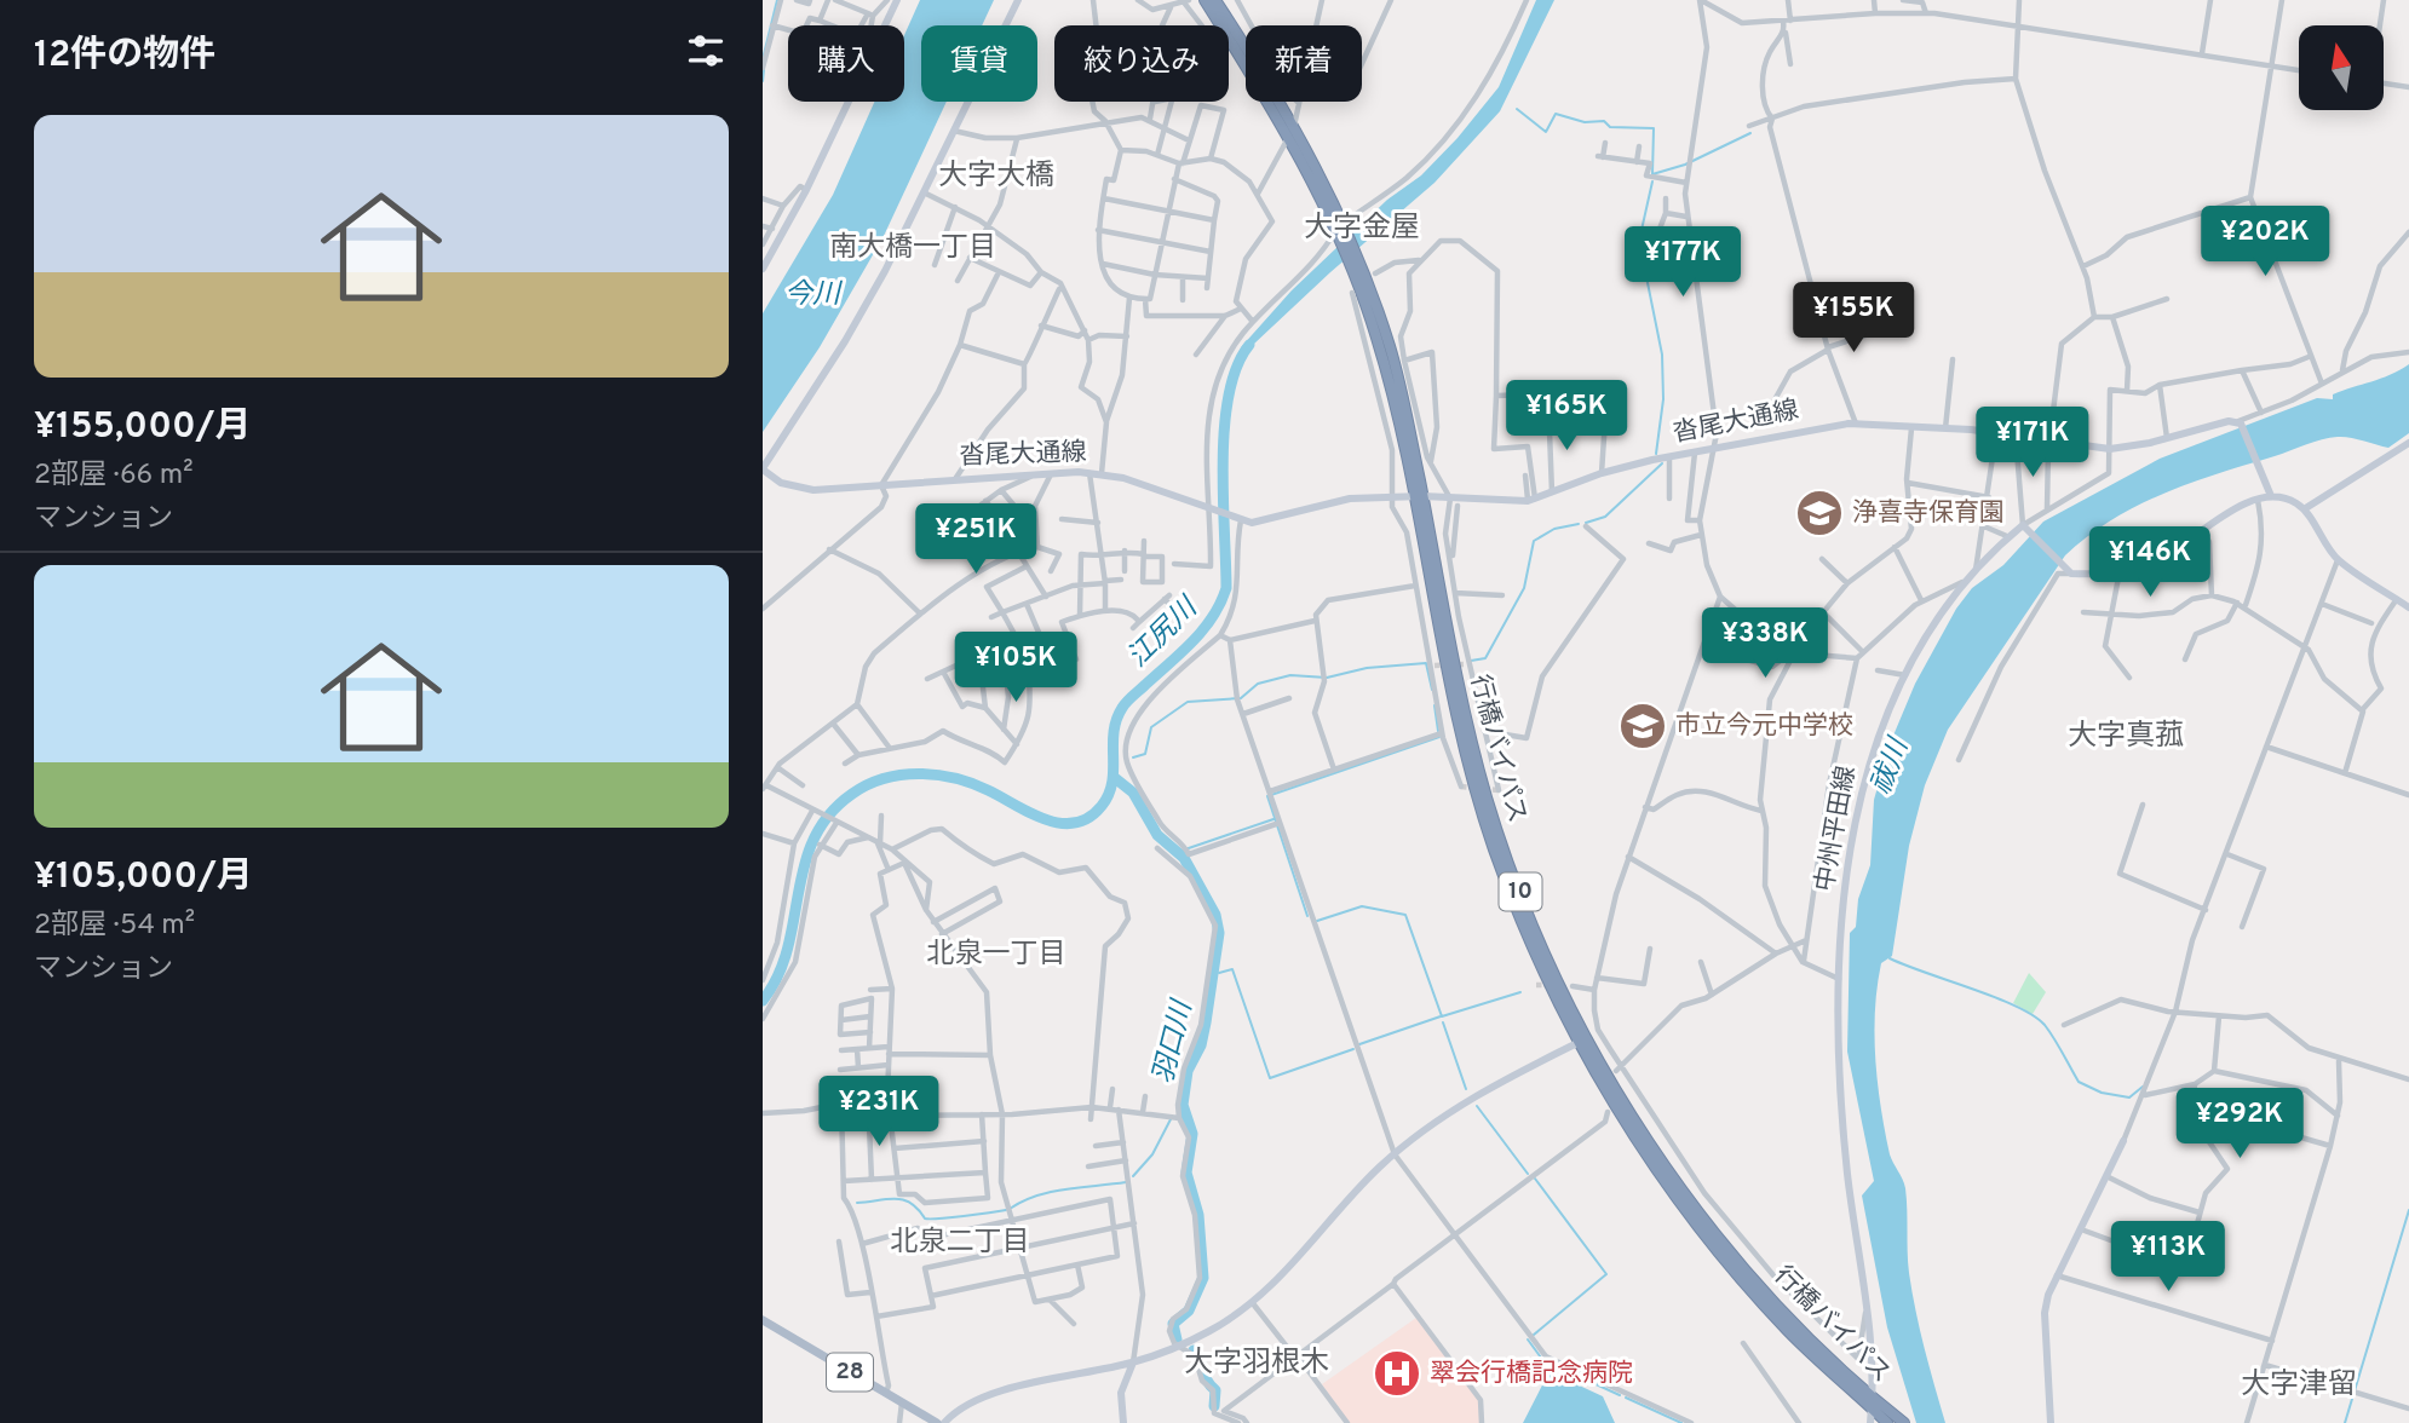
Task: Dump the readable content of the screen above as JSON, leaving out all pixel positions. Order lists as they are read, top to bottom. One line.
{"streets":{"highway":["行橋バイパス","10"],"main road":["沓尾大通線","中州平田線","28"]},"crossings":[["沓尾大通線","行橋バイパス"],["行橋バイパス","中州平田線"]],"districts":["大字大橋","大字金屋","南大橋一丁目","大字真菰","北泉一丁目","北泉二丁目","大字羽根木","大字津留"],"water":["今川","江尻川","祓川","羽口川"],"places":{"school or university":["浄喜寺保育園","市立今元中学校"],"hospital":["翠会行橋記念病院"]},"north":"top","page":{"heading":"12件の物件","chip":["購入","賃貸","絞り込み","新着"],"list":[{"name":"¥155,000/月","note":"2部屋 · 66 m² · マンション"},{"name":"¥105,000/月","note":"2部屋 · 54 m² · マンション"}],"price":["¥202K","¥177K","¥155K","¥165K","¥171K","¥251K","¥146K","¥338K","¥105K","¥231K","¥292K","¥113K"]}}
